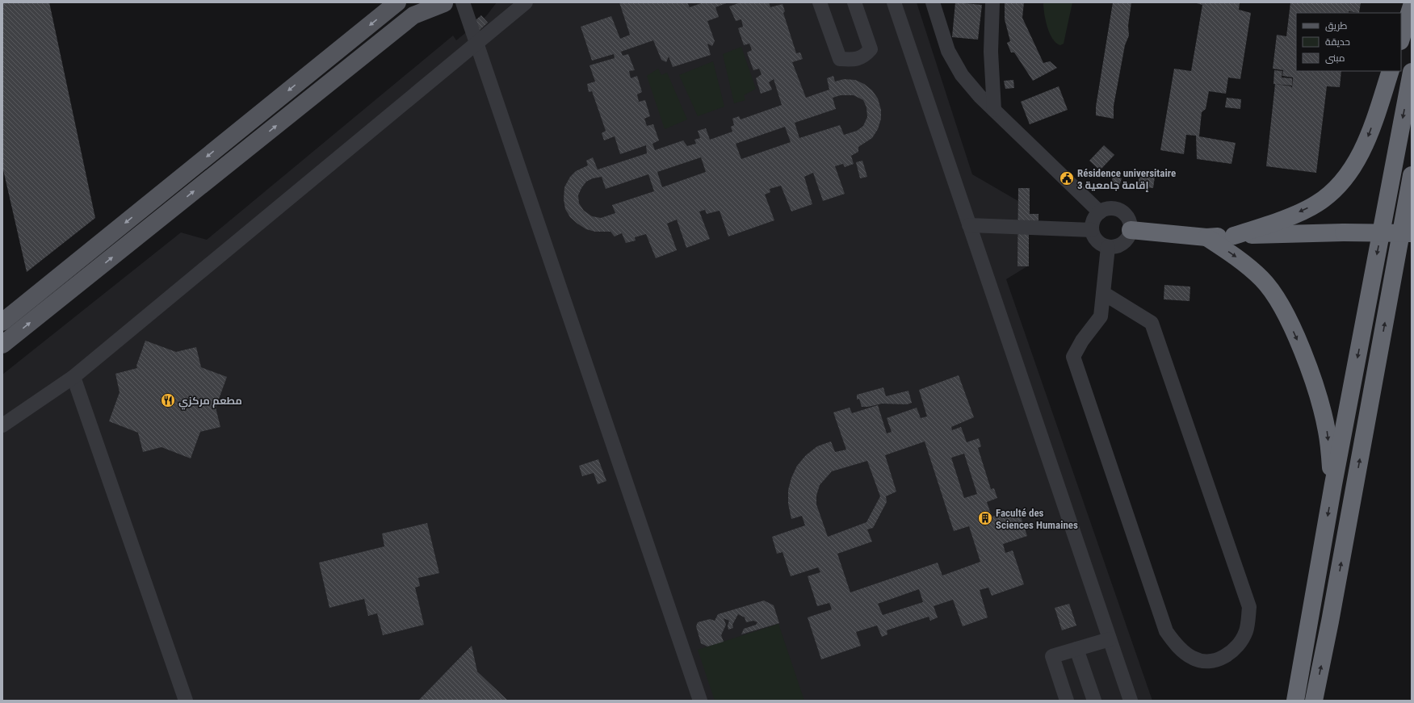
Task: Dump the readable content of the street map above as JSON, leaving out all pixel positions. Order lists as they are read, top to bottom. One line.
{"places":{"public building":["Résidence universitaire إقامة جامعية 3"],"restaurant":["مطعم مركزي"],"building":["Faculté des Sciences Humaines"]},"legend":["طريق","حديقة","مبنى"]}
